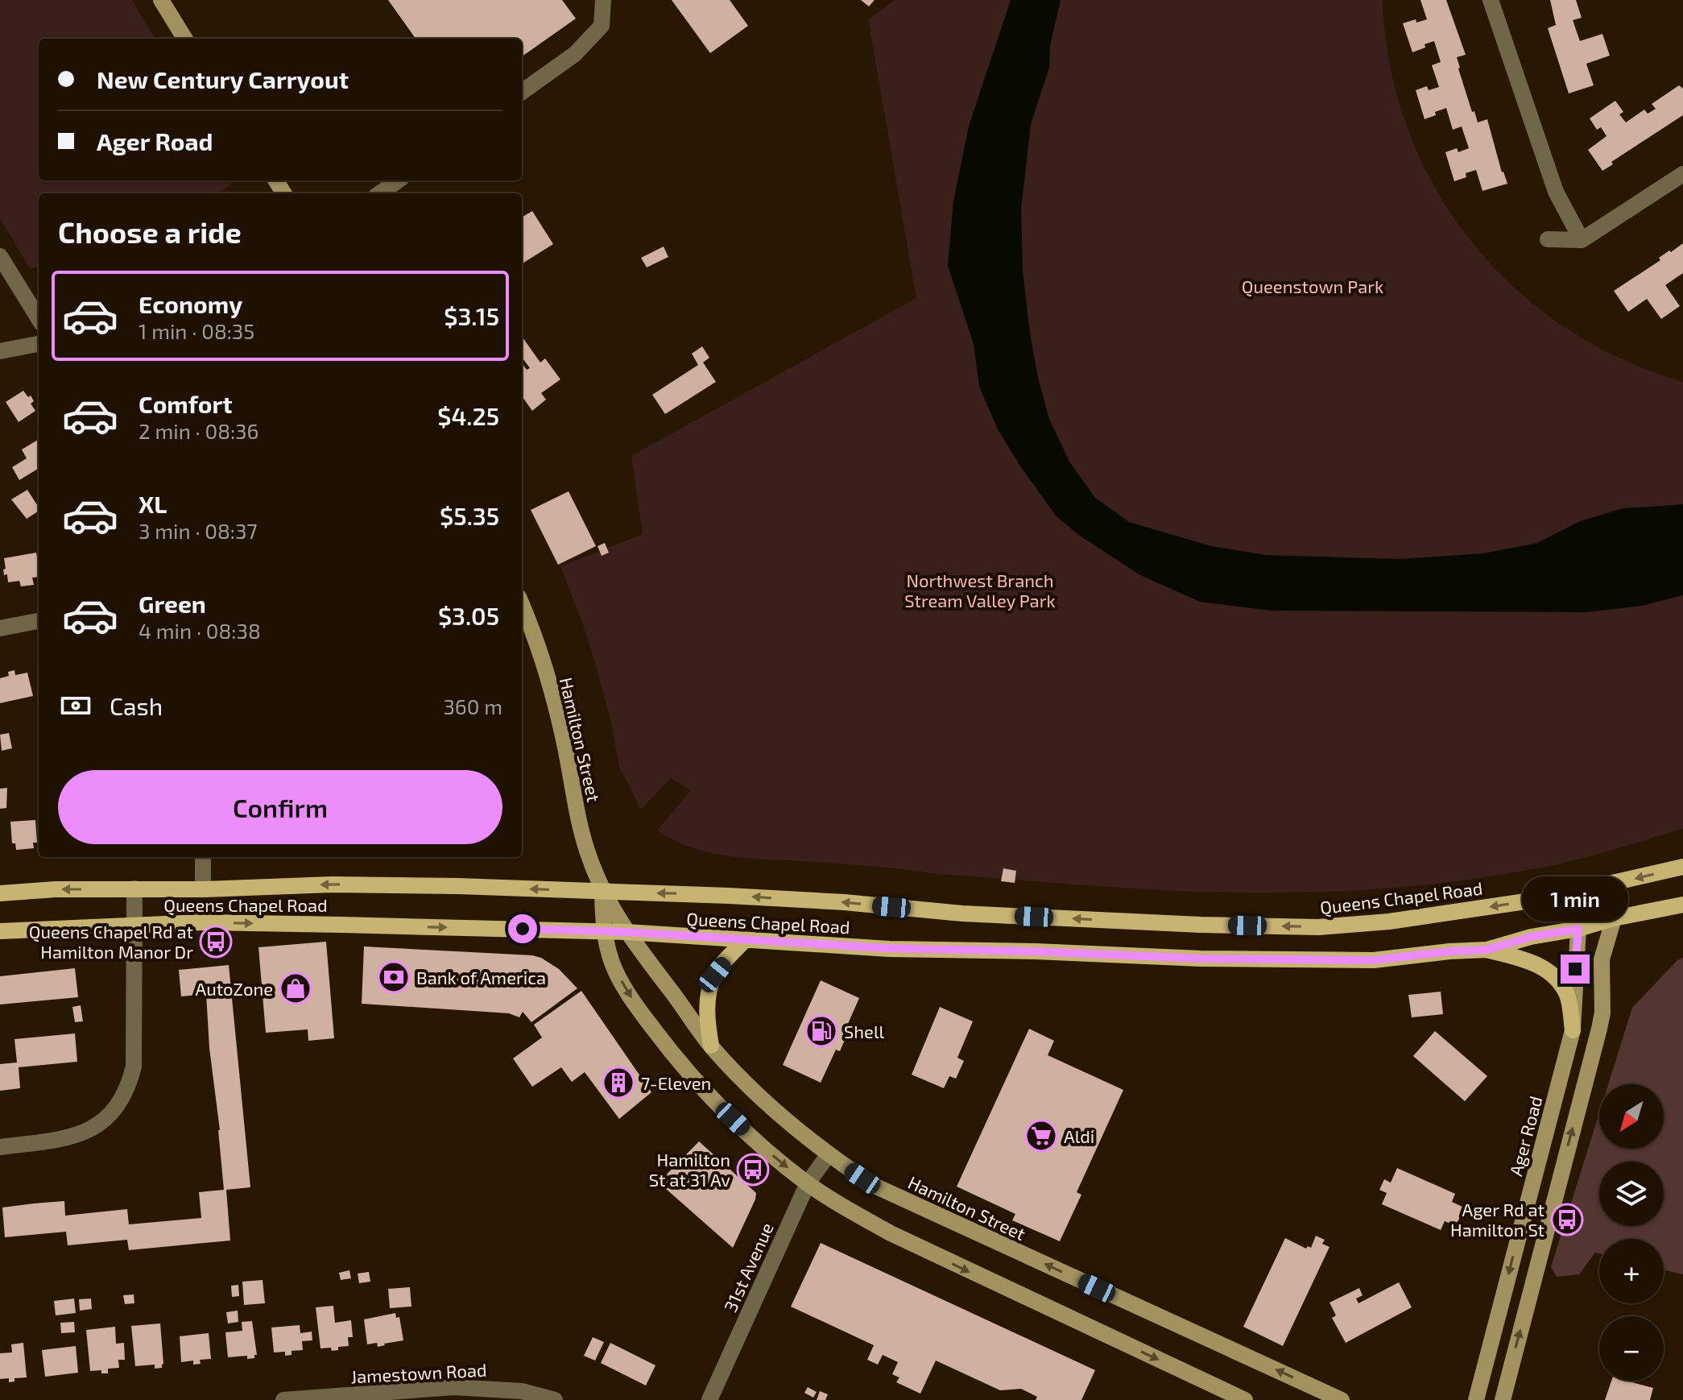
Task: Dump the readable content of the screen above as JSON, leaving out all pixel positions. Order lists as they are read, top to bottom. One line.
{"streets":{"main road":["Hamilton Street","Queens Chapel Road","Ager Road"],"street":["31st Avenue","Jamestown Road"]},"crossings":[["Hamilton Street","Queens Chapel Road"],["Hamilton Street","31st Avenue"],["Queens Chapel Road","Ager Road"]],"parks":["Queenstown Park","Northwest Branch Stream Valley Park"],"places":{"bus stop":["Queens Chapel Rd at Hamilton Manor Dr","Hamilton St at 31 Av","Ager Rd at Hamilton St"],"bank":["Bank of America"],"shop":["AutoZone"],"fuel station":["Shell"],"building":["7-Eleven"],"supermarket":["Aldi"]},"north":"bottom left","page":{"banner":["New Century Carryout","Ager Road"],"heading":"Choose a ride","list":[{"name":"Economy","note":"1 min · 08:35","value":"$3.15"},{"name":"Comfort","note":"2 min · 08:36","value":"$4.25"},{"name":"XL","note":"3 min · 08:37","value":"$5.35"},{"name":"Green","note":"4 min · 08:38","value":"$3.05"}],"pay":["Cash","360 m"],"buttons":"Confirm","bubble":"1 min","map_buttons":["+","−"]}}
